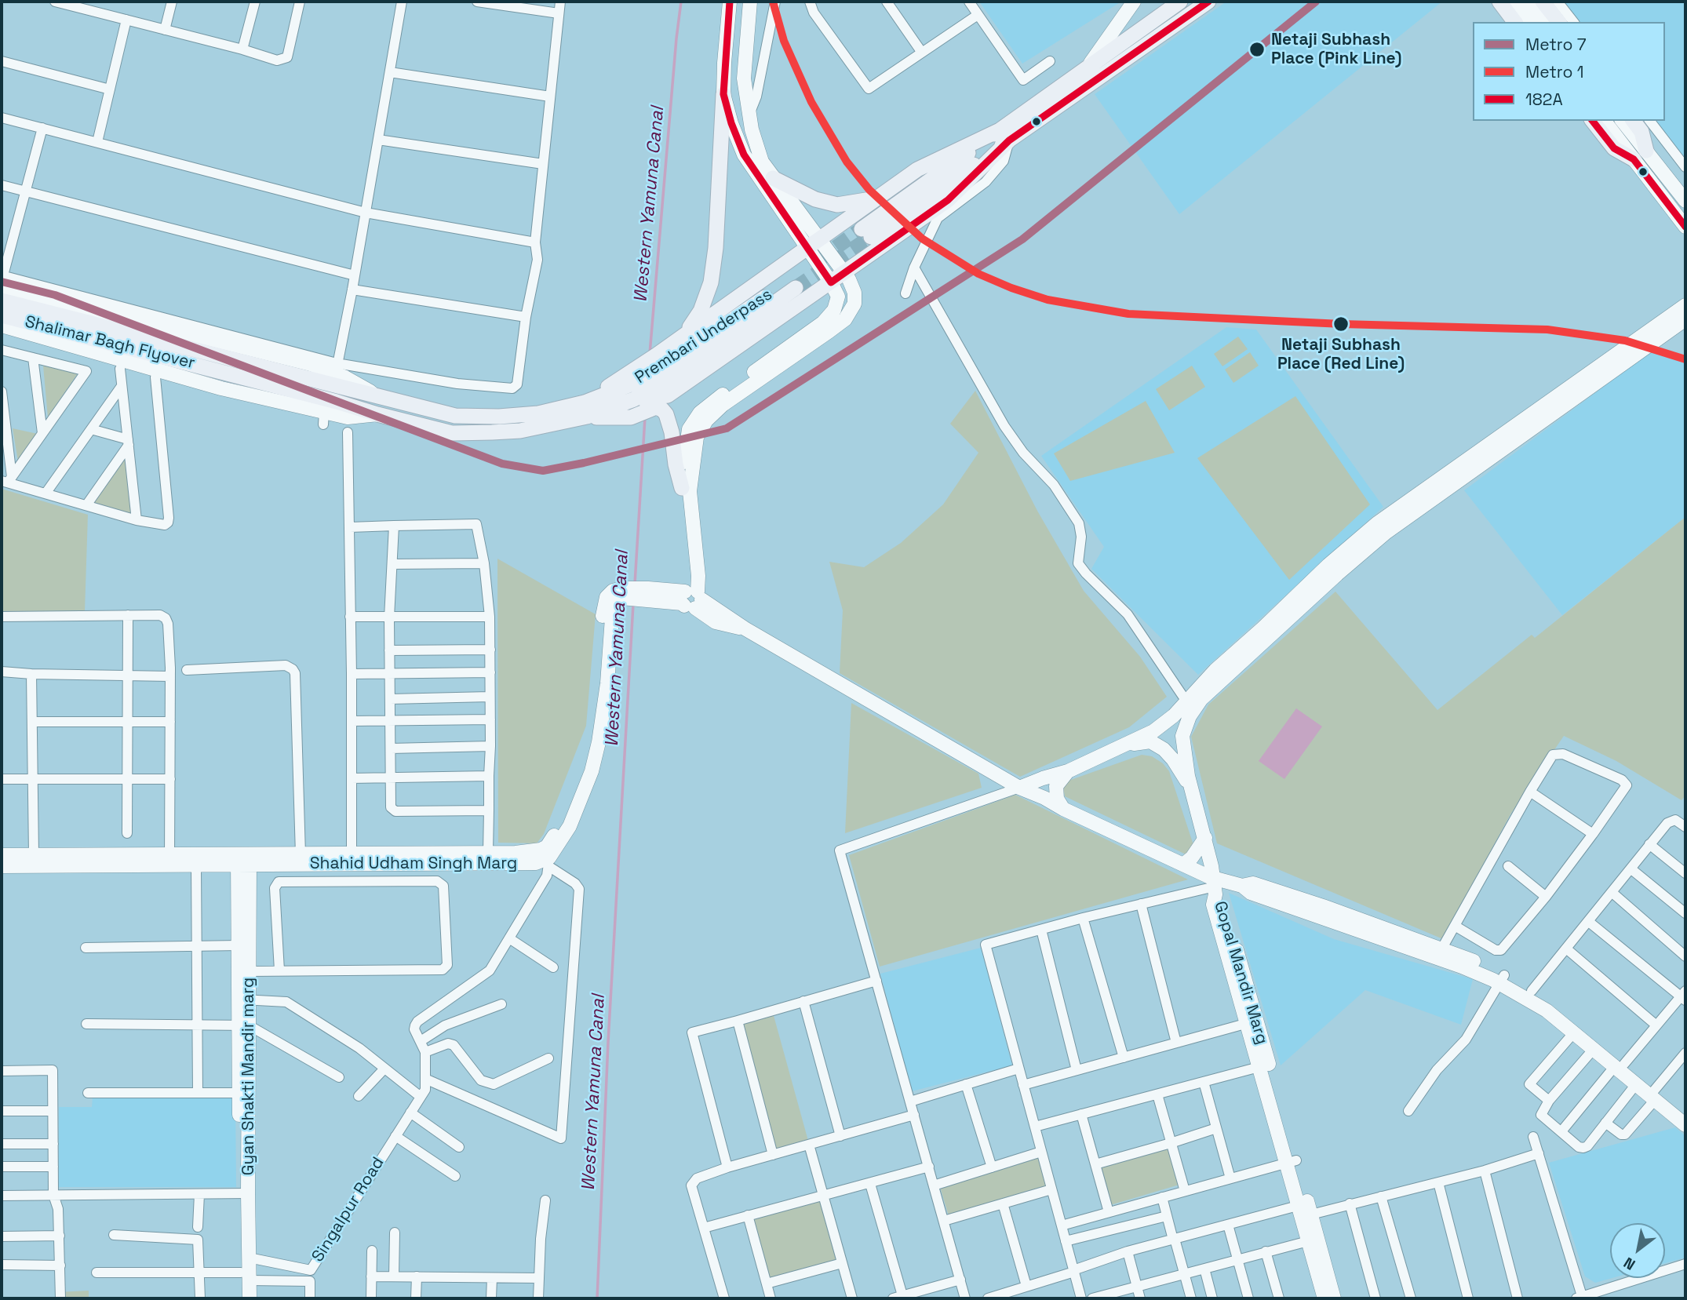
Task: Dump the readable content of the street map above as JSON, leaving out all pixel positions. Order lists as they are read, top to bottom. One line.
{"streets":{"main road":["Prembari Underpass","Shalimar Bagh Flyover"],"street":["Shahid Udham Singh Marg","Gopal Mandir Marg","Gyan Shakti Mandir marg","Singalpur Road"]},"crossings":[["Prembari Underpass","Shalimar Bagh Flyover"],["Shahid Udham Singh Marg","Gyan Shakti Mandir marg"],["Gyan Shakti Mandir marg","Singalpur Road"]],"water":["Western Yamuna Canal"],"places":["Netaji Subhash Place (Pink Line)","Netaji Subhash Place (Red Line)"],"lines":["metro line 7","metro line 1","transit line 182A"],"legend":["Metro 7","Metro 1","182A"],"north":"bottom left"}
